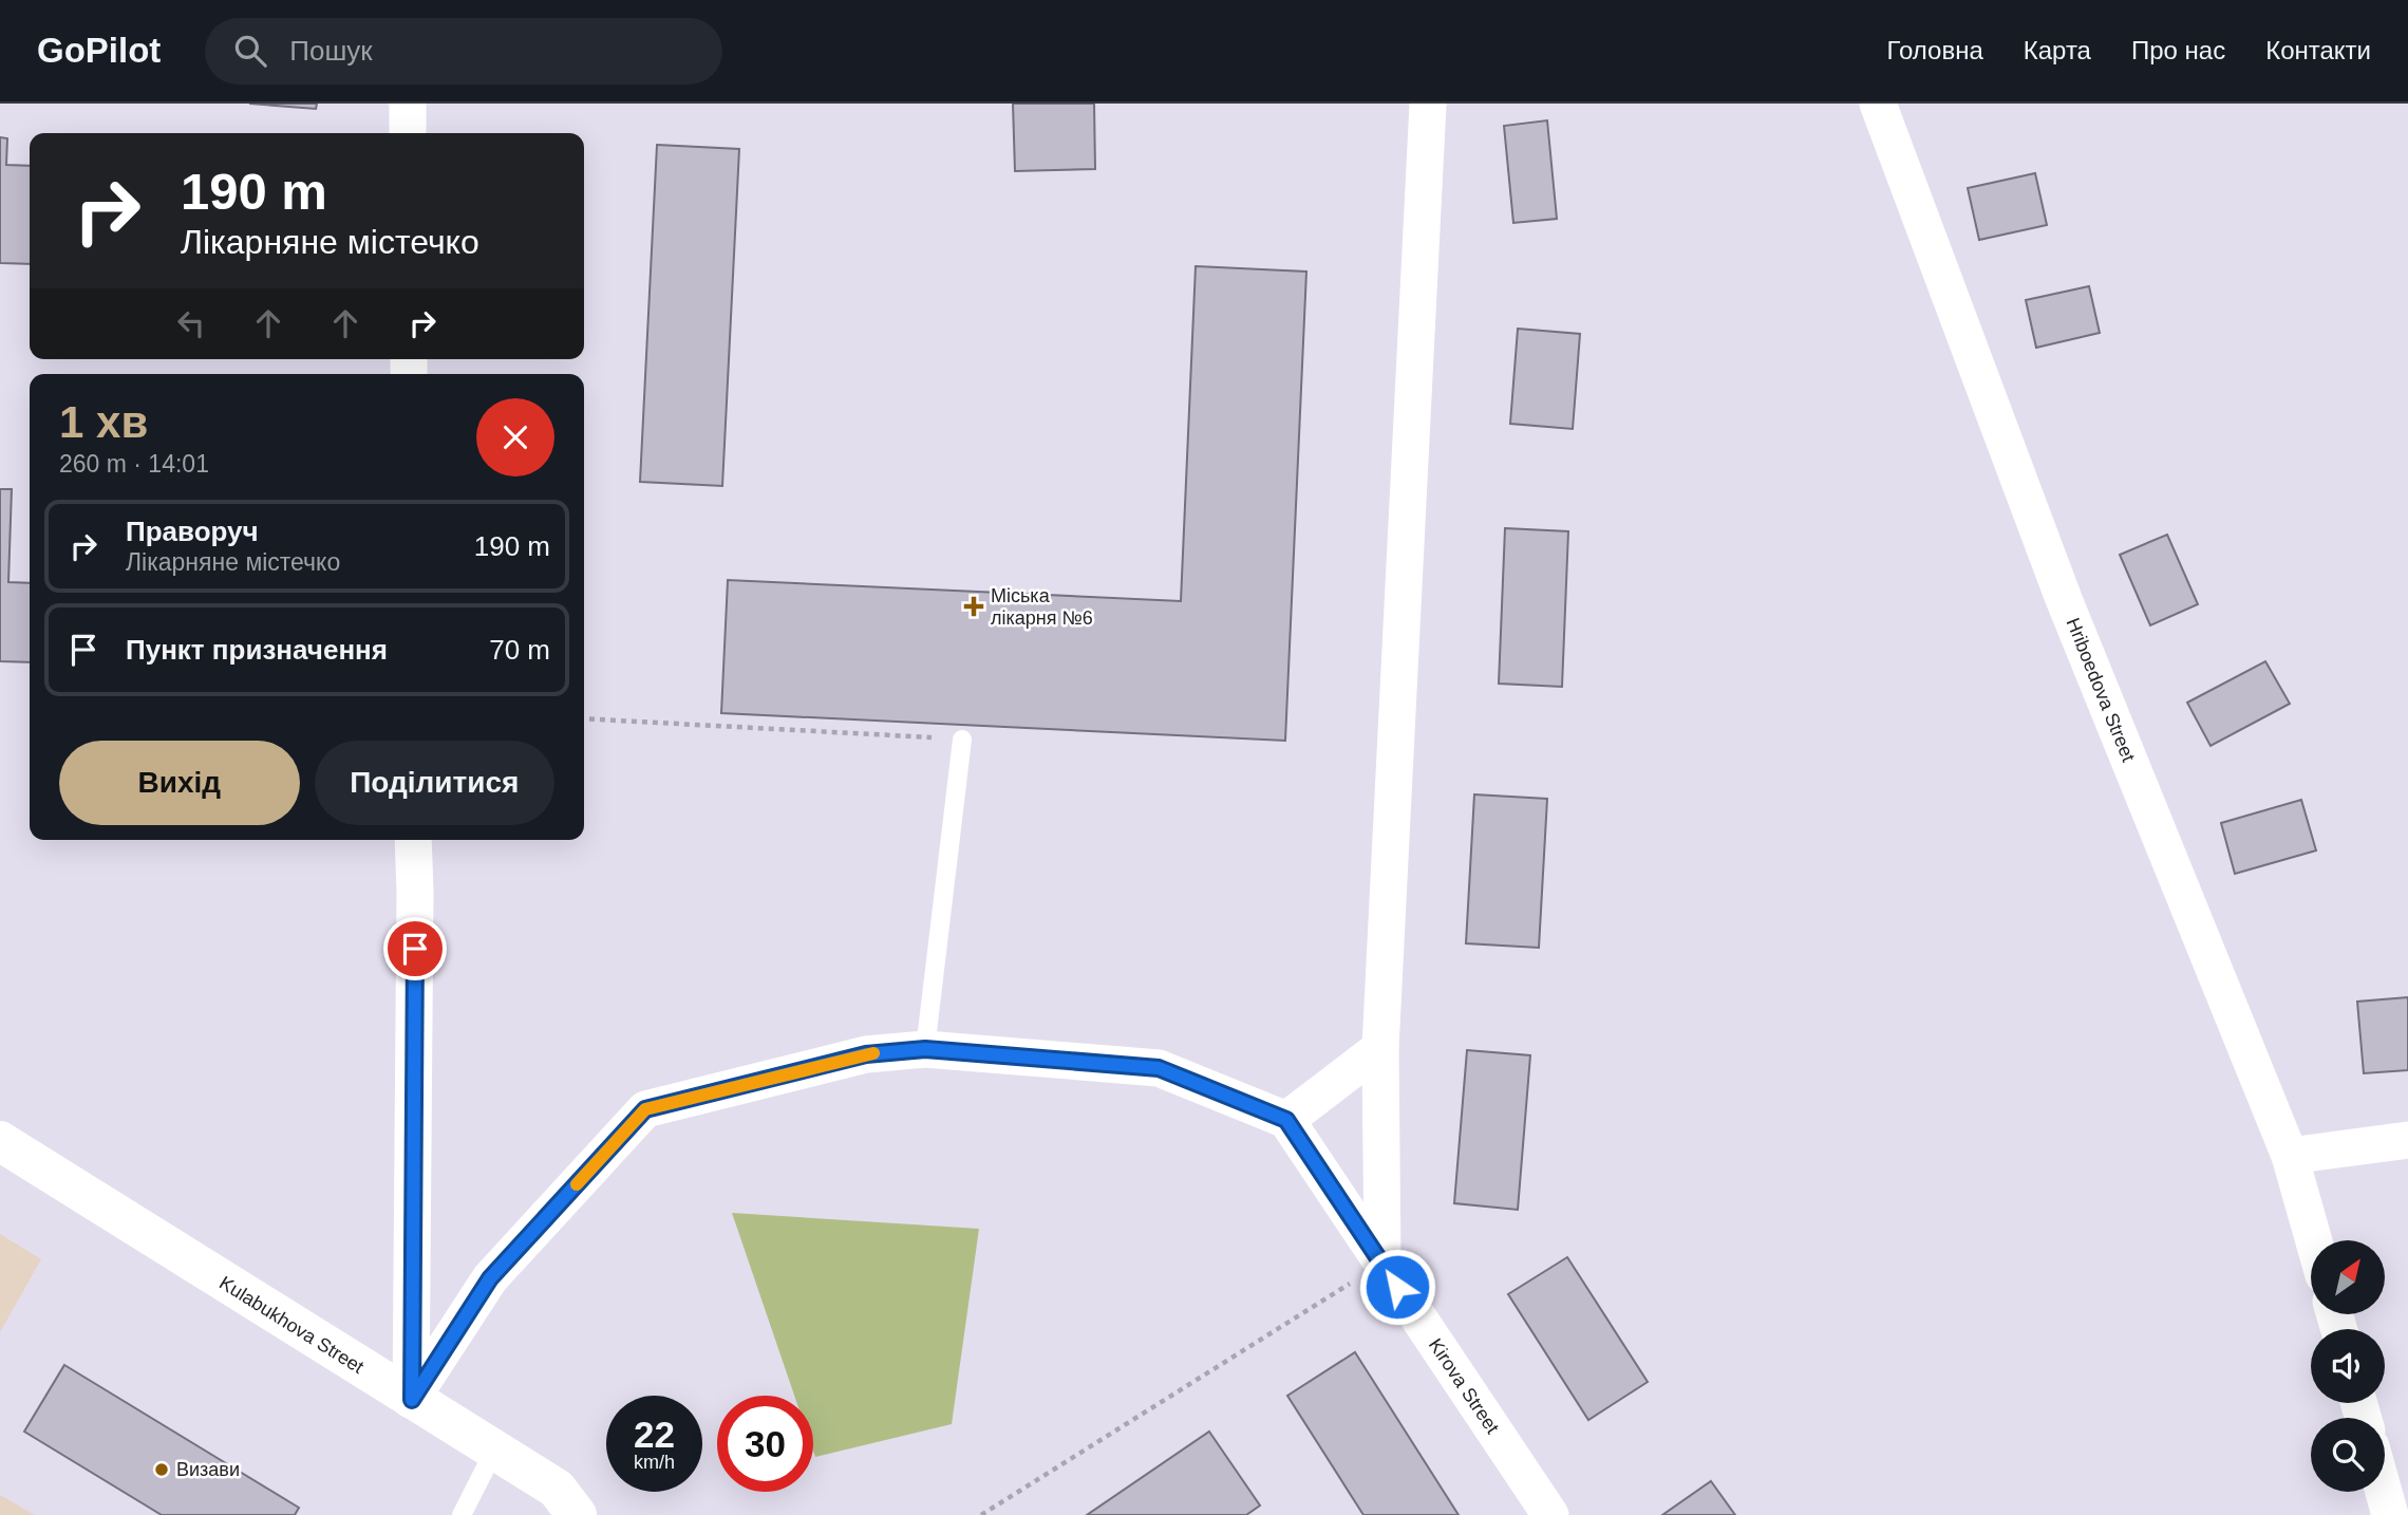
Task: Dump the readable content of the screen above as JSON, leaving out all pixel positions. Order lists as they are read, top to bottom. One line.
{"streets":{"street":["Hriboedova Street","Kulabukhova Street","Kirova Street"]},"places":{"health":["Міська лікарня №6"],"other":["Визави"]},"north":"top right","page":{"header":"GoPilot","search":"Пошук","nav":["Головна","Карта","Про нас","Контакти"],"turn":["190 m","Лікарняне містечко"],"heading":["1 хв","260 m · 14:01"],"list":[{"name":"Праворуч","note":"Лікарняне містечко","value":"190 m"},{"name":"Пункт призначення","value":"70 m"}],"buttons":["Вихід","Поділитися"],"speed":"22 km/h","limit":"30"}}
